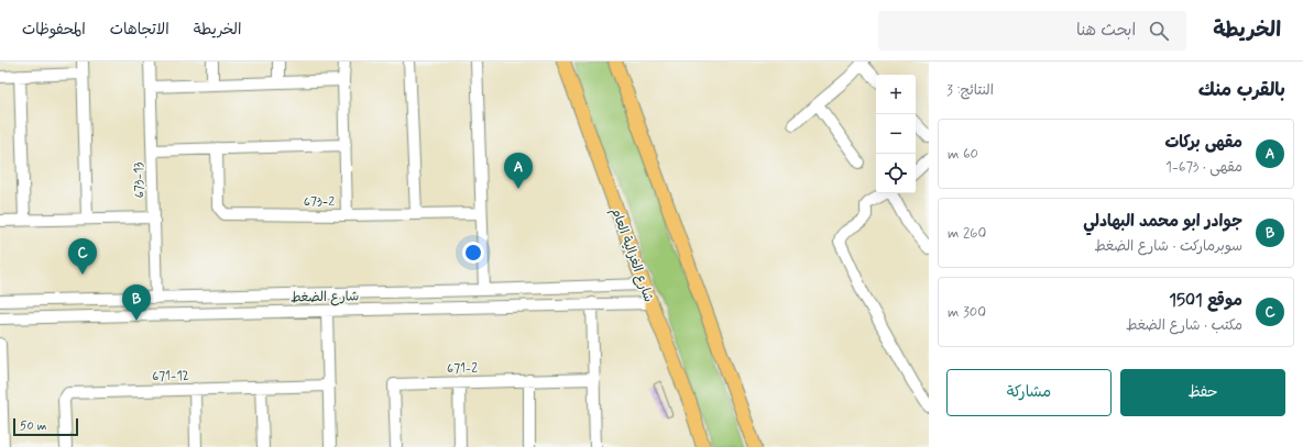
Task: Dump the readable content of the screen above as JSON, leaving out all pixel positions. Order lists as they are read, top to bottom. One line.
{"streets":{"main road":["شارع الغزالية العام"],"street":["673-13","673-2","شارع الضغط","671-2","671-12"]},"crossings":[["673-13","شارع الضغط"],["شارع الغزالية العام","شارع الضغط"]],"scale_bar":"50 m","page":{"header":"الخريطة","search":"ابحث هنا","nav":["الخريطة","الاتجاهات","المحفوظات"],"heading":["بالقرب منك","النتائج: 3"],"map_buttons":["+","−"],"list":[{"mark":"A","name":"مقهى بركات","note":"مقهى · 673-1","value":"60 m"},{"mark":"B","name":"جوادر ابو محمد البهادلي","note":"سوبرماركت · شارع الضغط","value":"260 m"},{"mark":"C","name":"موقع 1501","note":"مكتب · شارع الضغط","value":"300 m"}],"pins":["A","C","B"],"buttons":["حفظ","مشاركة"],"scale":"50 m"}}
